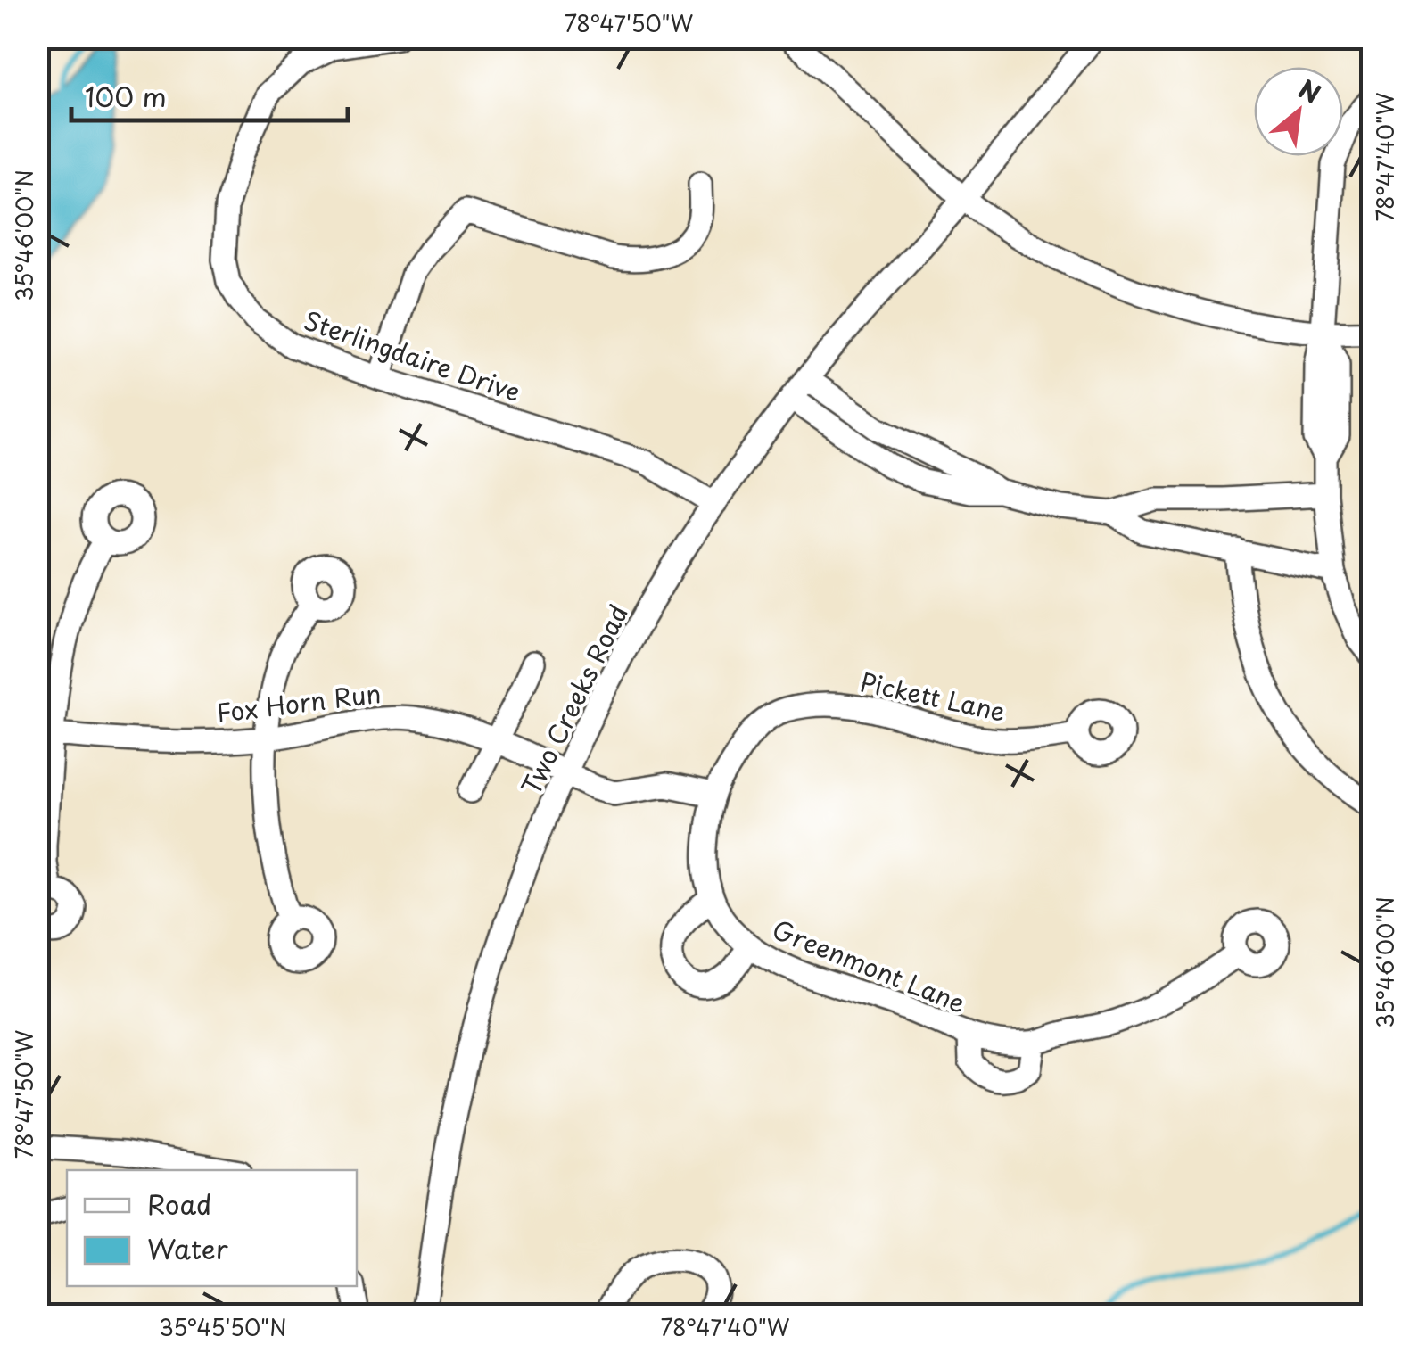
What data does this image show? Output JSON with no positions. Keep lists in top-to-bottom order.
{
  "streets": {
    "street": [
      "Sterlingdaire Drive",
      "Pickett Lane",
      "Two Creeks Road",
      "Fox Horn Run",
      "Greenmont Lane"
    ]
  },
  "crossings": [
    ["Sterlingdaire Drive", "Two Creeks Road"],
    ["Two Creeks Road", "Fox Horn Run"]
  ],
  "legend": ["Road", "Water"],
  "scale_bar": "100 m",
  "north": "top right",
  "coordinates": [
    "78°47'50\"W",
    "78°47'40\"W",
    "35°46'00\"N",
    "35°45'50\"N"
  ]
}
